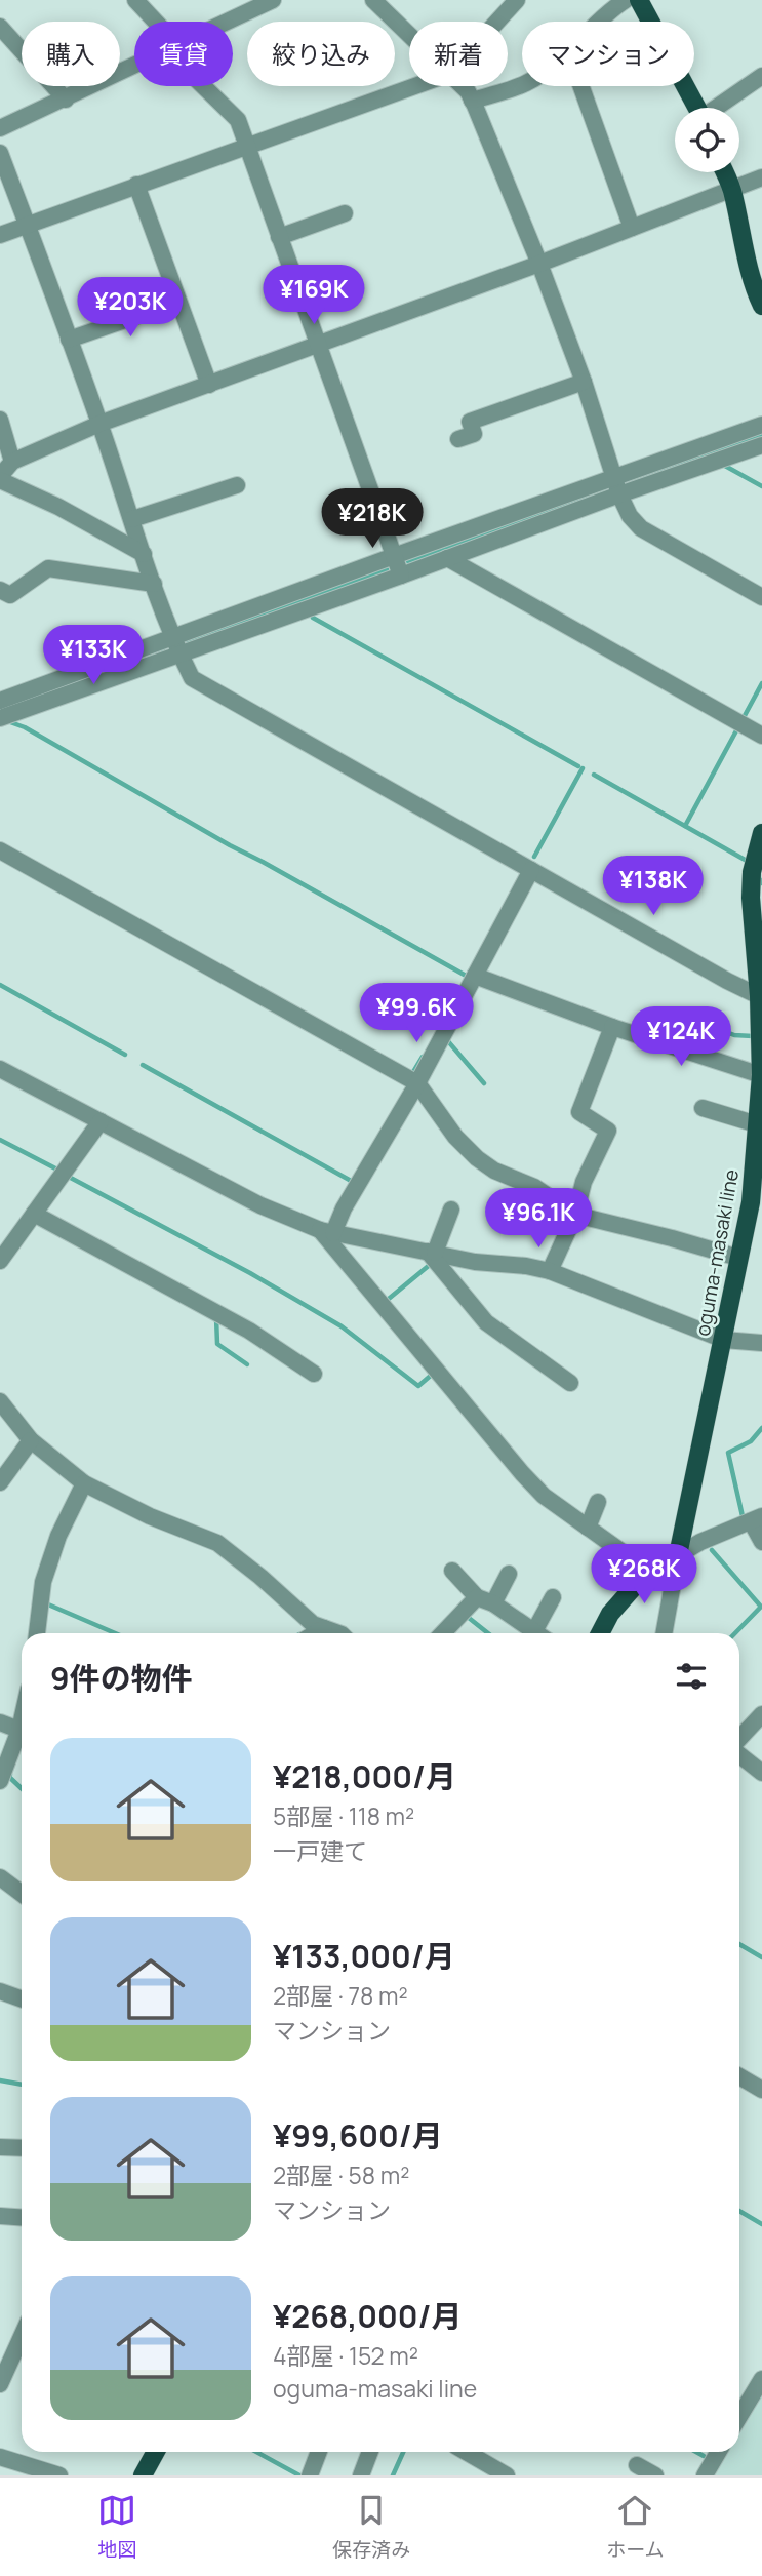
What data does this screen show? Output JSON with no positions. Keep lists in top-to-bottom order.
{
  "streets": {
    "main road": ["oguma-masaki line"]
  },
  "page": {
    "chip": [
      "購入",
      "賃貸",
      "絞り込み",
      "新着",
      "マンション"
    ],
    "price": [
      "¥169K",
      "¥203K",
      "¥218K",
      "¥133K",
      "¥138K",
      "¥99.6K",
      "¥124K",
      "¥96.1K",
      "¥268K"
    ],
    "heading": "9件の物件",
    "list": [
      {
        "name": "¥218,000/月",
        "note": "5部屋 · 118 m² · 一戸建て"
      },
      {
        "name": "¥133,000/月",
        "note": "2部屋 · 78 m² · マンション"
      },
      {
        "name": "¥99,600/月",
        "note": "2部屋 · 58 m² · マンション"
      },
      {
        "name": "¥268,000/月",
        "note": "4部屋 · 152 m² · oguma-masaki line"
      }
    ],
    "tabs": ["地図", "保存済み", "ホーム"]
  }
}
